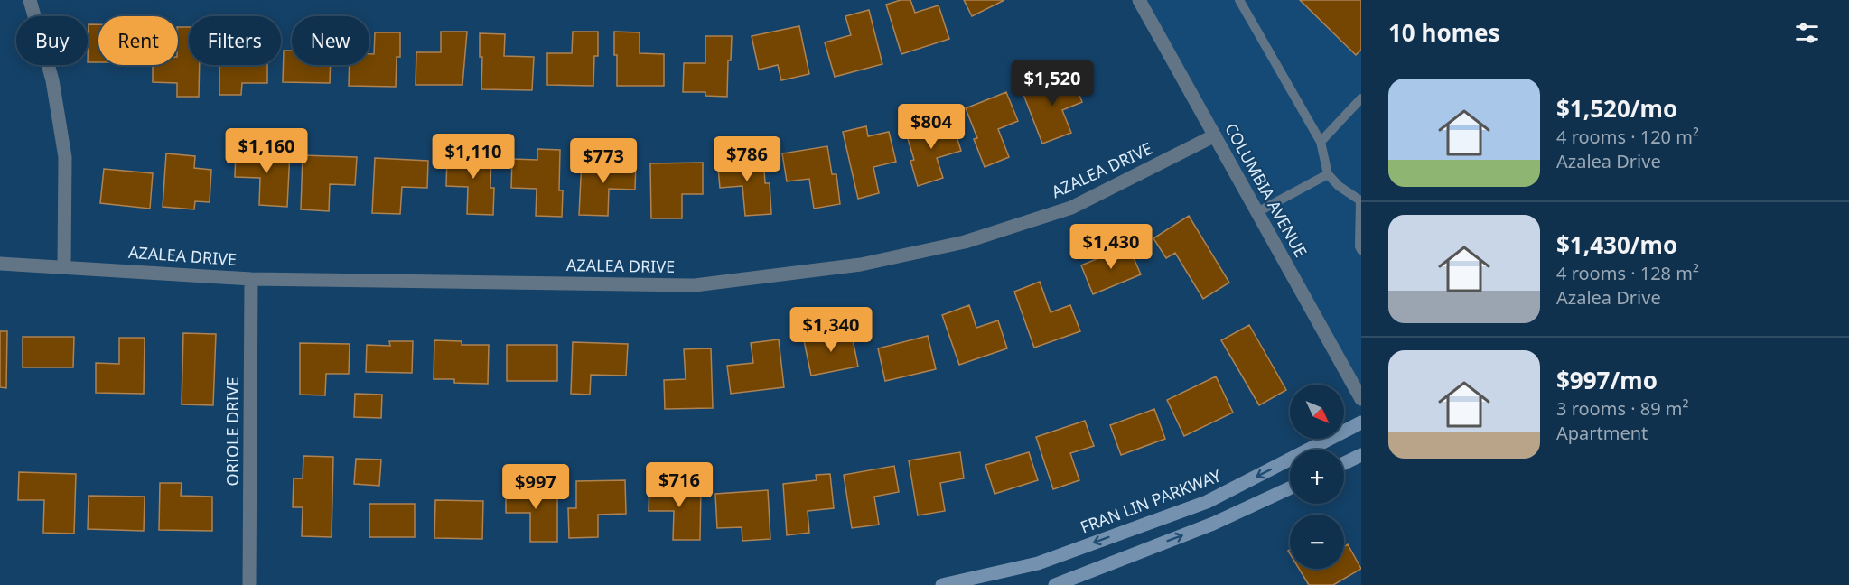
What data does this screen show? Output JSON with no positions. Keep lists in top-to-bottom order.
{
  "streets": {
    "street": [
      "AZALEA DRIVE",
      "COLUMBIA AVENUE",
      "ORIOLE DRIVE",
      "FRAN LIN PARKWAY"
    ]
  },
  "crossings": [
    ["AZALEA DRIVE", "COLUMBIA AVENUE"],
    ["AZALEA DRIVE", "ORIOLE DRIVE"]
  ],
  "north": "bottom right",
  "page": {
    "heading": "10 homes",
    "chip": [
      "Buy",
      "Rent",
      "Filters",
      "New"
    ],
    "price": [
      "$1,520",
      "$804",
      "$1,160",
      "$1,110",
      "$786",
      "$773",
      "$1,430",
      "$1,340",
      "$716",
      "$997"
    ],
    "list": [
      {
        "name": "$1,520/mo",
        "note": "4 rooms · 120 m² · Azalea Drive"
      },
      {
        "name": "$1,430/mo",
        "note": "4 rooms · 128 m² · Azalea Drive"
      },
      {
        "name": "$997/mo",
        "note": "3 rooms · 89 m² · Apartment"
      }
    ],
    "map_buttons": ["+", "−"]
  }
}
